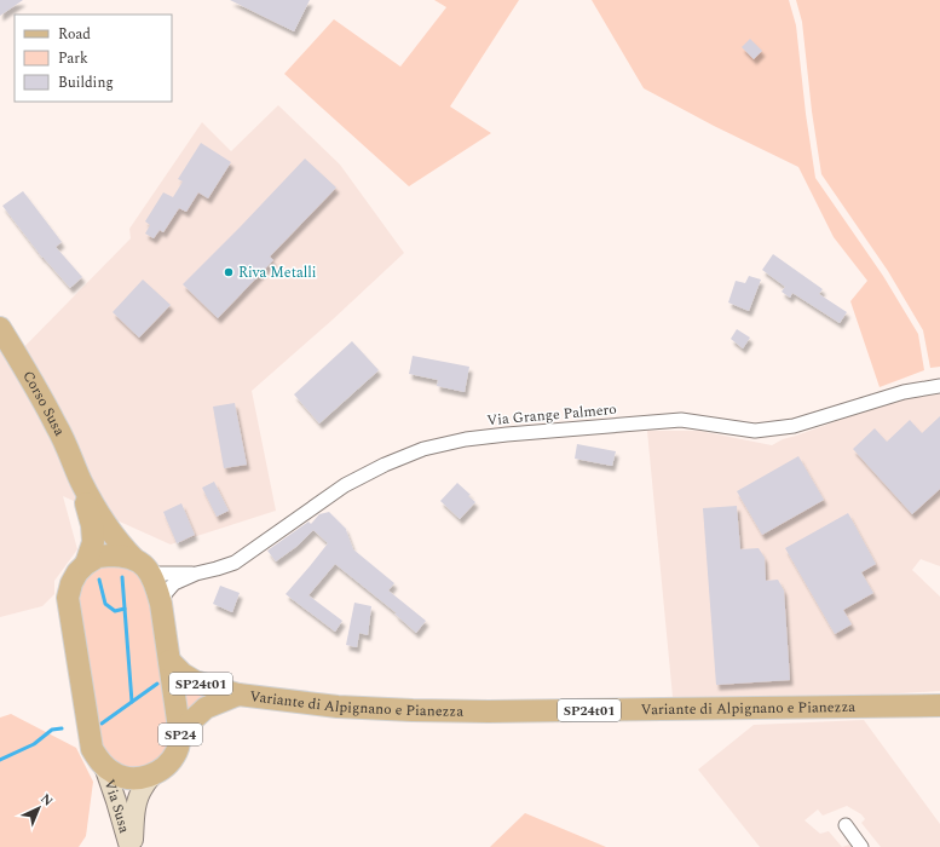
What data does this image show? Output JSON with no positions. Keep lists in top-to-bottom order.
{
  "streets": {
    "main road": [
      "Corso Susa",
      "SP24t01",
      "Variante di Alpignano e Pianezza",
      "SP24",
      "Via Susa"
    ],
    "street": ["Via Grange Palmero"]
  },
  "crossings": [
    ["Corso Susa", "SP24"],
    ["Via Grange Palmero", "SP24"],
    ["Variante di Alpignano e Pianezza", "SP24"],
    ["SP24", "Via Susa"]
  ],
  "places": ["Riva Metalli"],
  "legend": ["Road", "Park", "Building"],
  "north": "top right"
}
